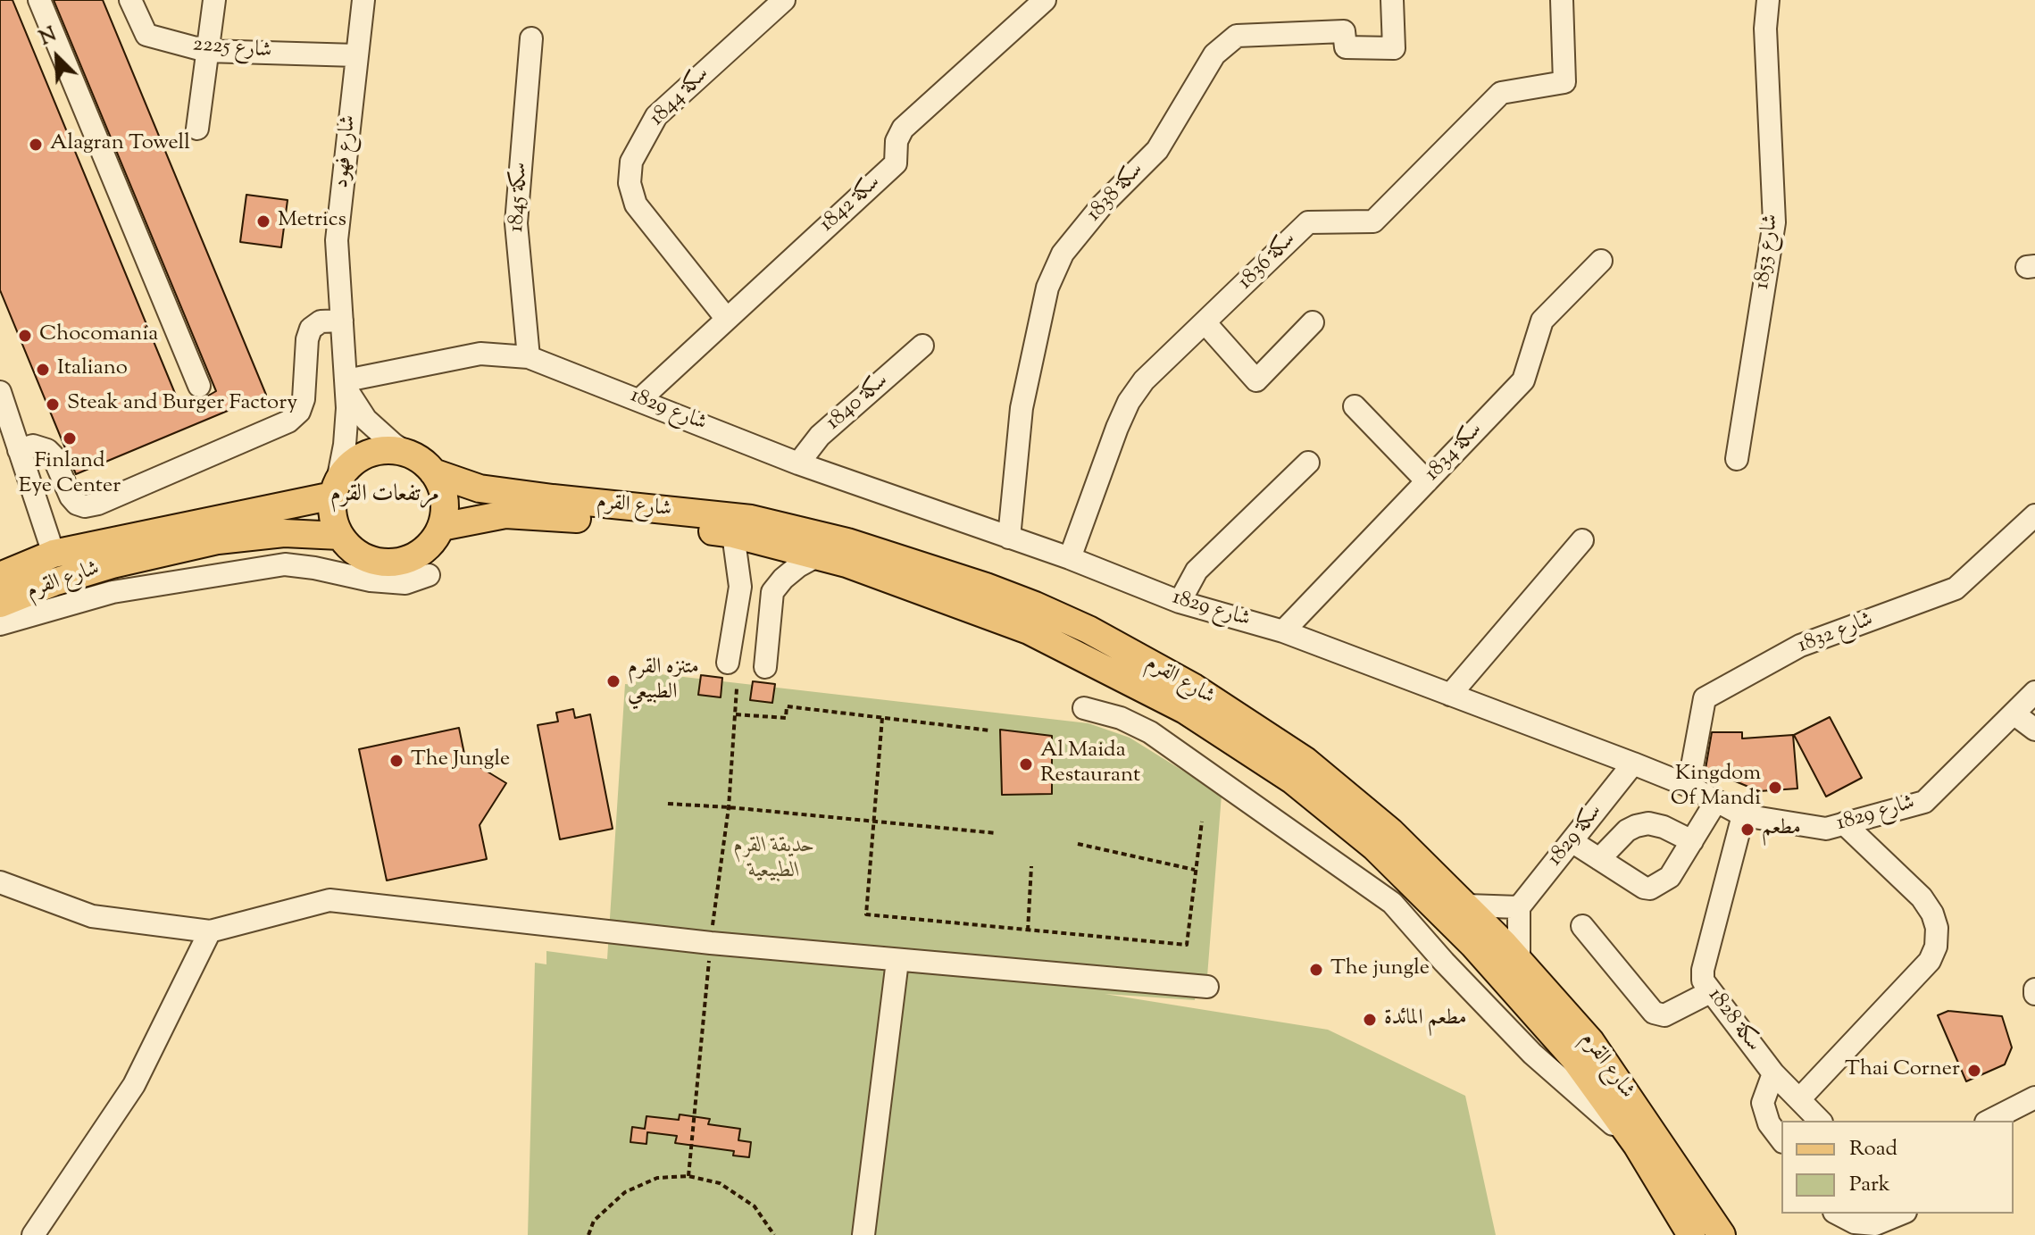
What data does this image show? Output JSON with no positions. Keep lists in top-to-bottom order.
{
  "streets": {
    "main road": ["شارع القرم"],
    "street": [
      "شارع 2225",
      "سكة 1844",
      "شارع فهود",
      "1838 سكة",
      "1845 سكة",
      "سكة 1842",
      "شارع 1853",
      "سكة 1836",
      "سكة 1840",
      "1829 شارع",
      "سكة 1834",
      "1832 شارع",
      "سكة 1829",
      "سكة 1828"
    ]
  },
  "crossings": [
    ["شارع 2225", "شارع فهود"],
    ["سكة 1844", "سكة 1842"],
    ["شارع فهود", "1829 شارع"],
    ["شارع فهود", "شارع القرم"],
    ["1838 سكة", "1829 شارع"],
    ["1845 سكة", "1829 شارع"],
    ["سكة 1842", "1829 شارع"],
    ["سكة 1836", "1829 شارع"],
    ["سكة 1840", "1829 شارع"],
    ["1829 شارع", "سكة 1834"],
    ["1829 شارع", "1832 شارع"],
    ["1829 شارع", "سكة 1829"],
    ["1829 شارع", "سكة 1828"]
  ],
  "districts": ["مرتفعات القرم"],
  "parks": ["حديقة القرم الطبيعية"],
  "places": [
    "Alagran Towell",
    "Metrics",
    "Chocomania",
    "Italiano",
    "Steak and Burger Factory",
    "Finland Eye Center",
    "متنزه القرم الطبيعي",
    "The Jungle",
    "Al Maida Restaurant",
    "Kingdom Of Mandi",
    "مطعم",
    "The jungle",
    "مطعم المائدة",
    "Thai Corner"
  ],
  "legend": ["Road", "Park"],
  "north": "top left"
}
